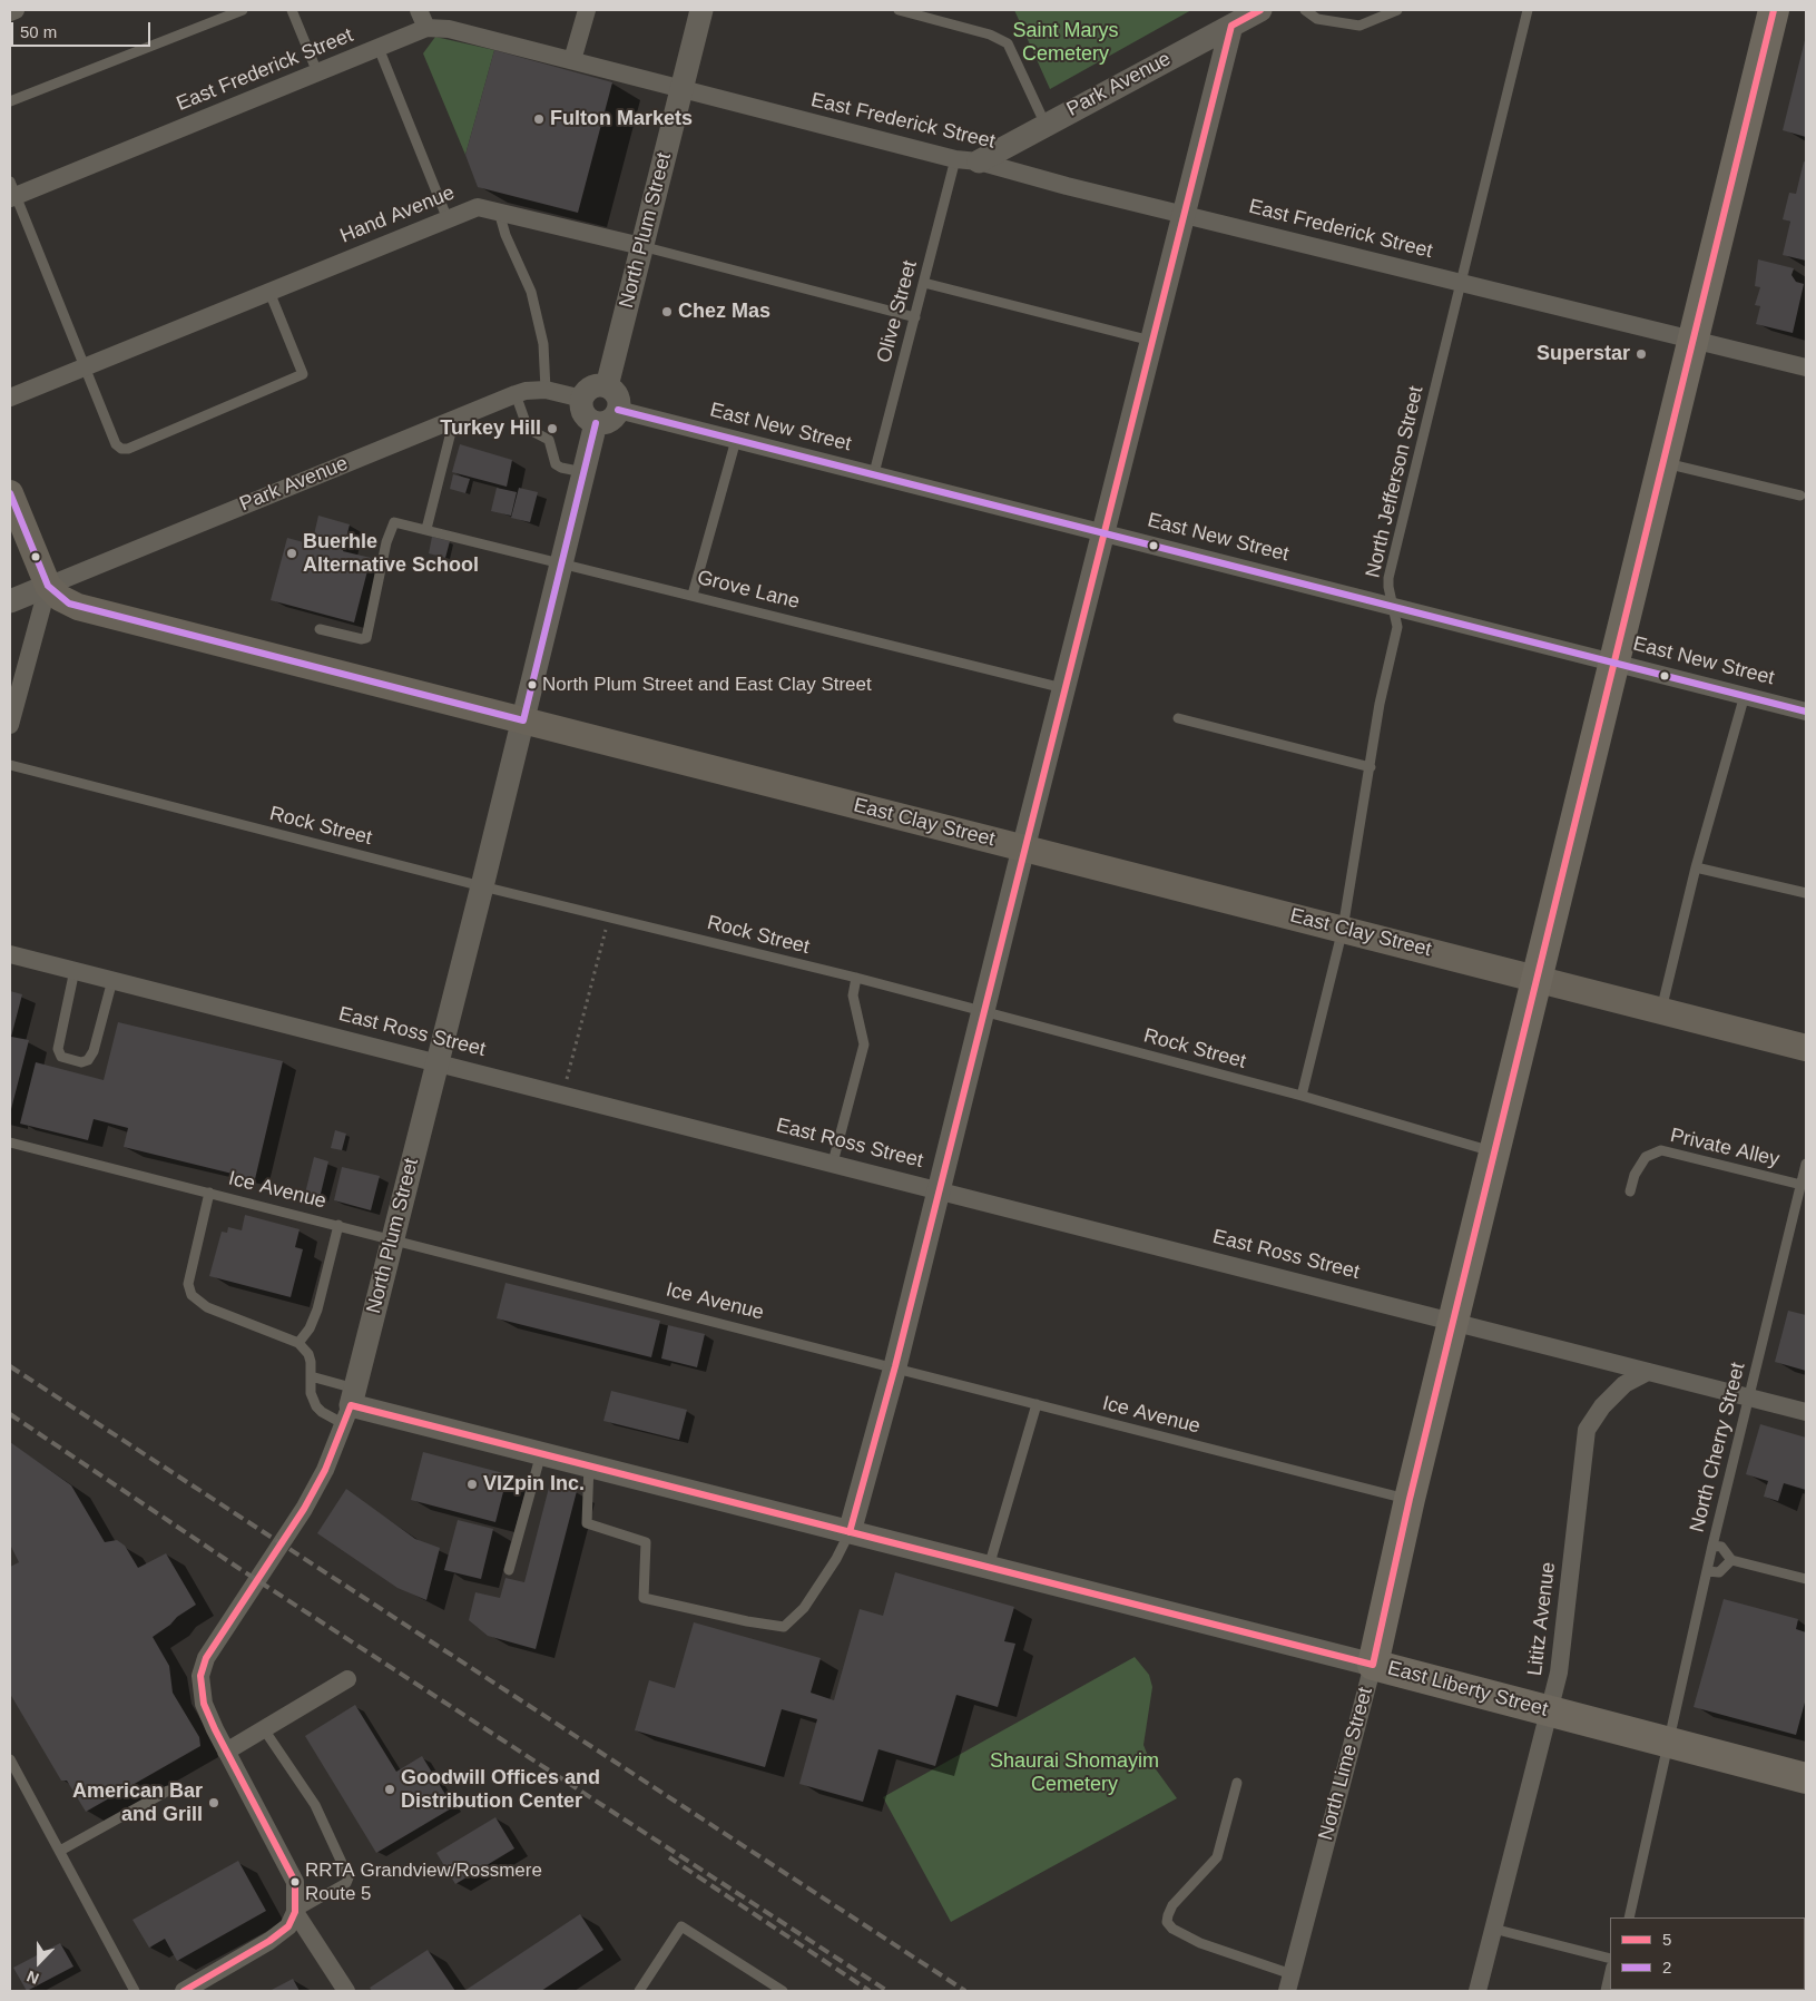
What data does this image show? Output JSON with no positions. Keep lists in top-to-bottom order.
{
  "streets": {
    "highway": ["East Liberty Street", "North Lime Street"],
    "main road": ["East Clay Street"],
    "street": [
      "East Frederick Street",
      "Park Avenue",
      "Hand Avenue",
      "North Plum Street",
      "East New Street",
      "East Ross Street",
      "Lititz Avenue"
    ],
    "lane": [
      "Olive Street",
      "North Jefferson Street",
      "Grove Lane",
      "Rock Street",
      "Private Alley",
      "Ice Avenue",
      "North Cherry Street"
    ]
  },
  "crossings": [
    ["East Frederick Street", "Park Avenue"],
    ["East Frederick Street", "North Plum Street"],
    ["East Frederick Street", "Olive Street"],
    ["East Frederick Street", "North Jefferson Street"],
    ["East Frederick Street", "North Lime Street"],
    ["Park Avenue", "North Plum Street"],
    ["Park Avenue", "Olive Street"],
    ["Park Avenue", "East New Street"],
    ["Park Avenue", "East Clay Street"],
    ["Hand Avenue", "North Plum Street"],
    ["Hand Avenue", "Olive Street"],
    ["North Plum Street", "East New Street"],
    ["North Plum Street", "Grove Lane"],
    ["North Plum Street", "East Clay Street"],
    ["North Plum Street", "Rock Street"],
    ["North Plum Street", "East Ross Street"],
    ["North Plum Street", "Ice Avenue"],
    ["North Plum Street", "East Liberty Street"],
    ["Olive Street", "East New Street"],
    ["East New Street", "North Jefferson Street"],
    ["East New Street", "North Lime Street"],
    ["North Jefferson Street", "East Clay Street"],
    ["North Jefferson Street", "Rock Street"],
    ["East Clay Street", "North Lime Street"],
    ["Rock Street", "North Lime Street"],
    ["East Ross Street", "North Cherry Street"],
    ["East Ross Street", "Lititz Avenue"],
    ["East Ross Street", "North Lime Street"],
    ["Private Alley", "North Cherry Street"],
    ["Ice Avenue", "North Lime Street"],
    ["North Cherry Street", "East Liberty Street"],
    ["Lititz Avenue", "East Liberty Street"],
    ["East Liberty Street", "North Lime Street"]
  ],
  "parks": ["Saint Marys Cemetery", "Shaurai Shomayim Cemetery"],
  "places": [
    "Fulton Markets",
    "Chez Mas",
    "Superstar",
    "Turkey Hill",
    "Buerhle Alternative School",
    "North Plum Street and East Clay Street",
    "VIZpin Inc.",
    "Goodwill Offices and Distribution Center",
    "American Bar and Grill",
    "RRTA Grandview/Rossmere Route 5"
  ],
  "lines": ["transit line 5", "transit line 2"],
  "legend": ["5", "2"],
  "scale_bar": "50 m",
  "north": "bottom"
}
